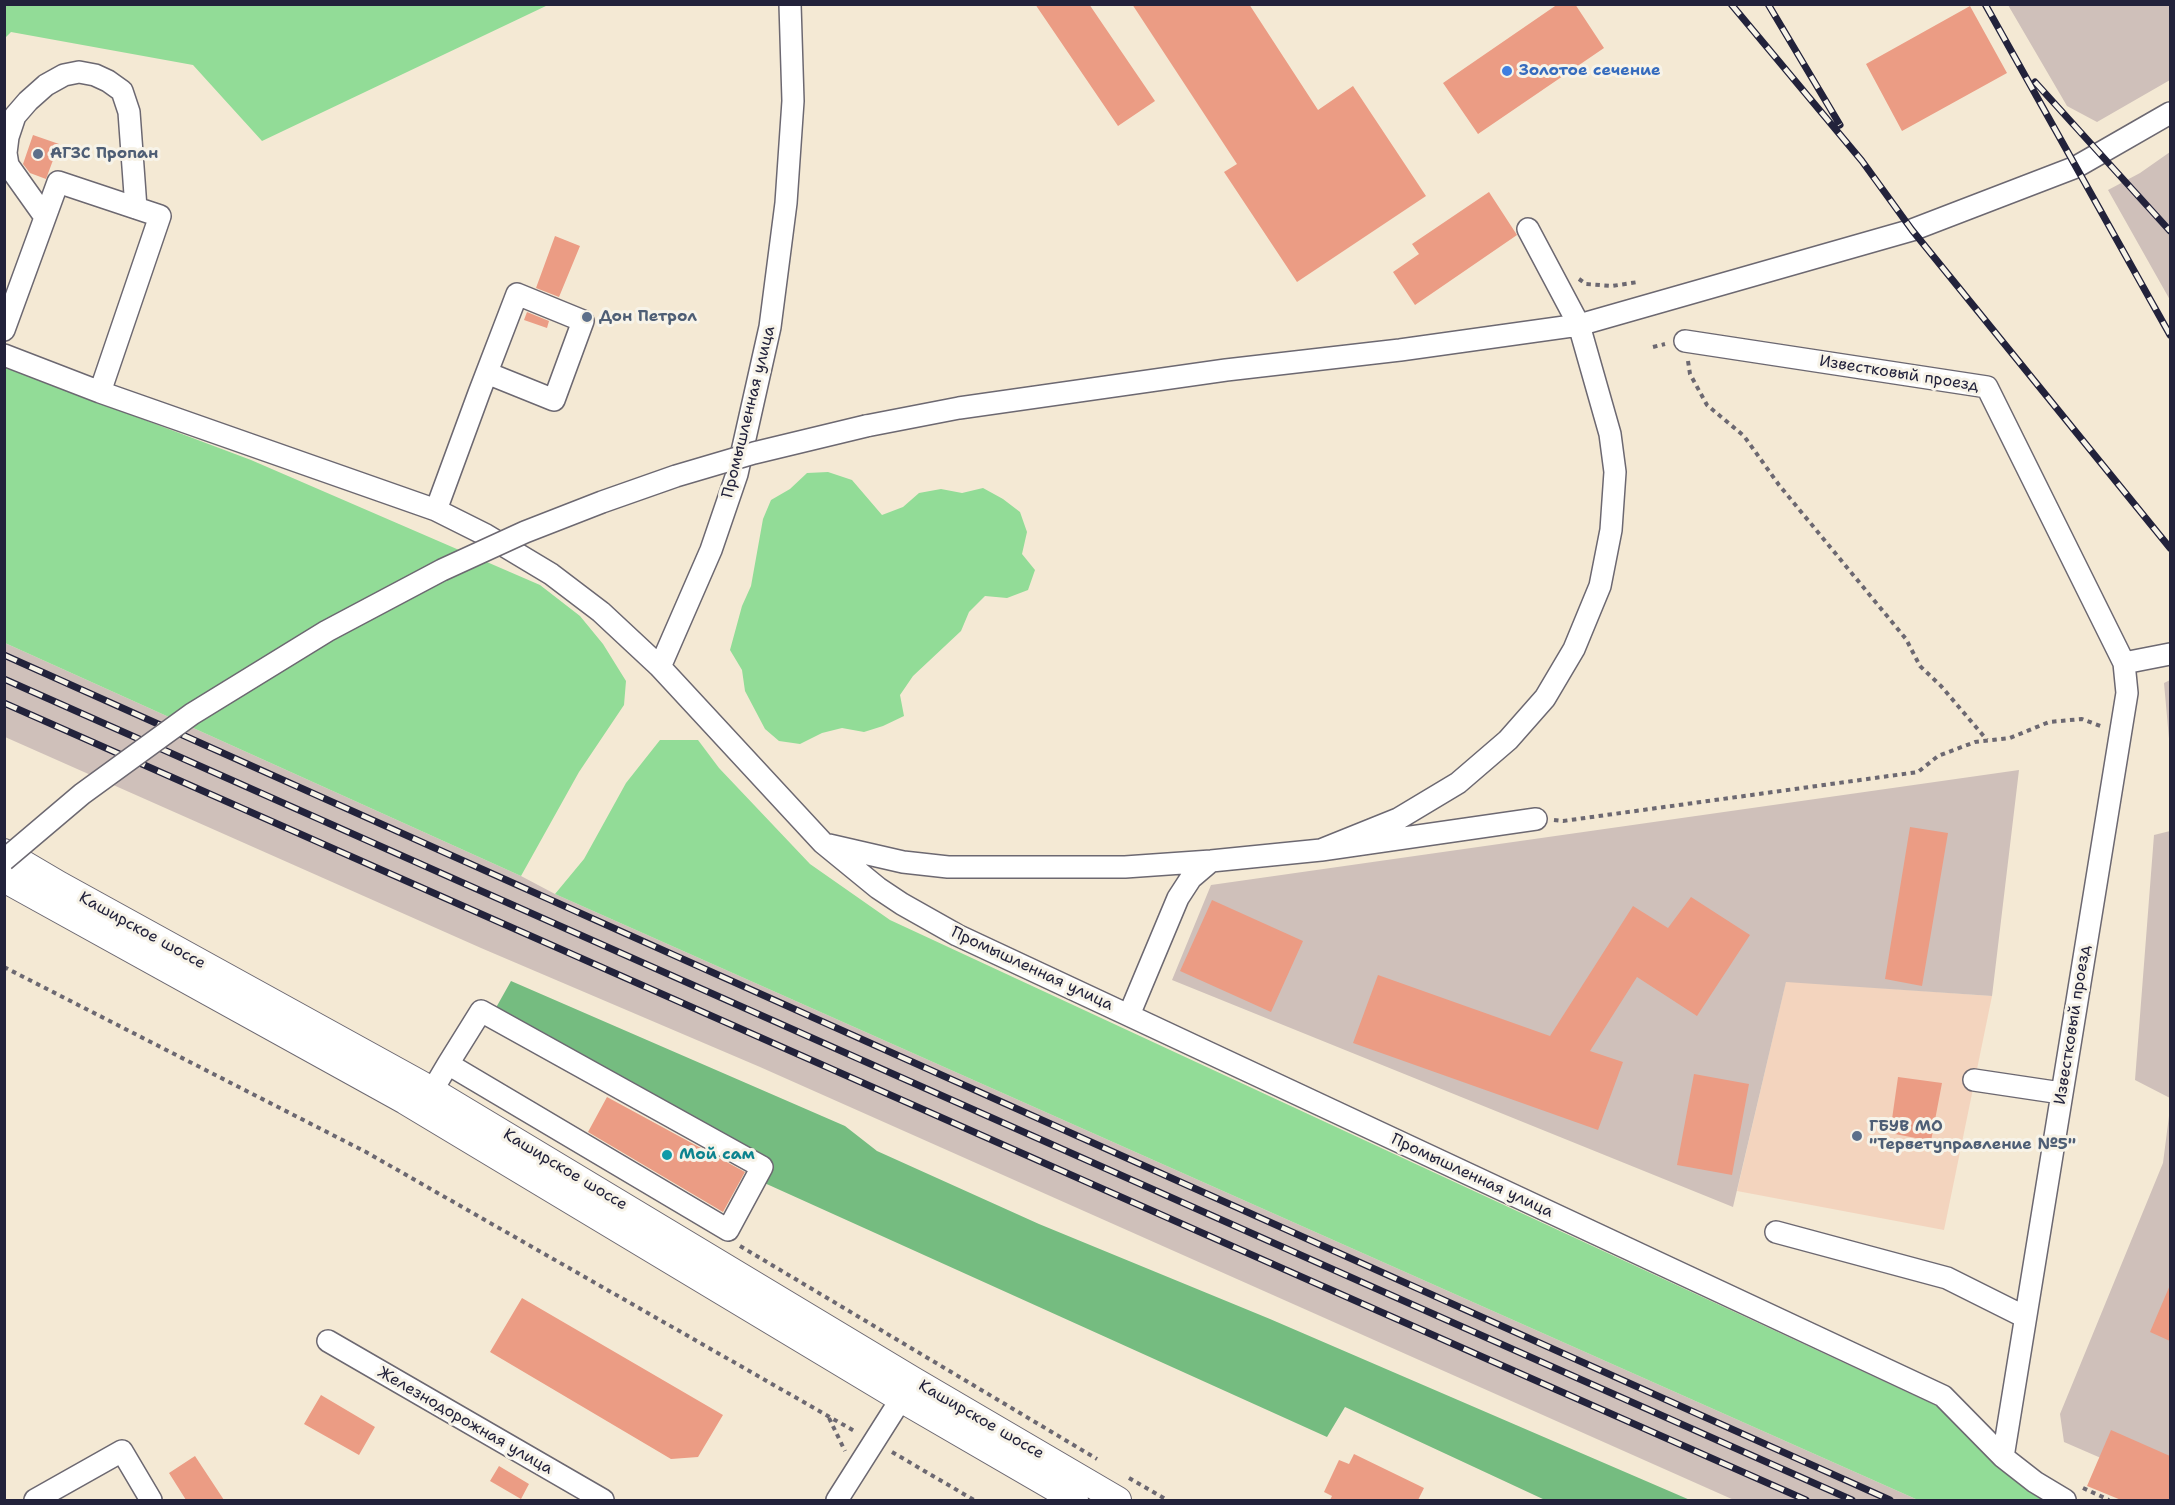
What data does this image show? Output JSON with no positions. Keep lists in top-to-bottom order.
{
  "streets": {
    "main road": ["Каширское шоссе"],
    "street": ["Известковый проезд", "Промышленная улица", "Железнодорожная улица"]
  },
  "crossings": [
    ["Известковый проезд", "Промышленная улица"]
  ],
  "places": [
    "Золотое сечение",
    "АГЗС Пропан",
    "Дон Петрол",
    "ГБУВ МО \"Терветуправление №5\"",
    "Мой сам"
  ]
}
